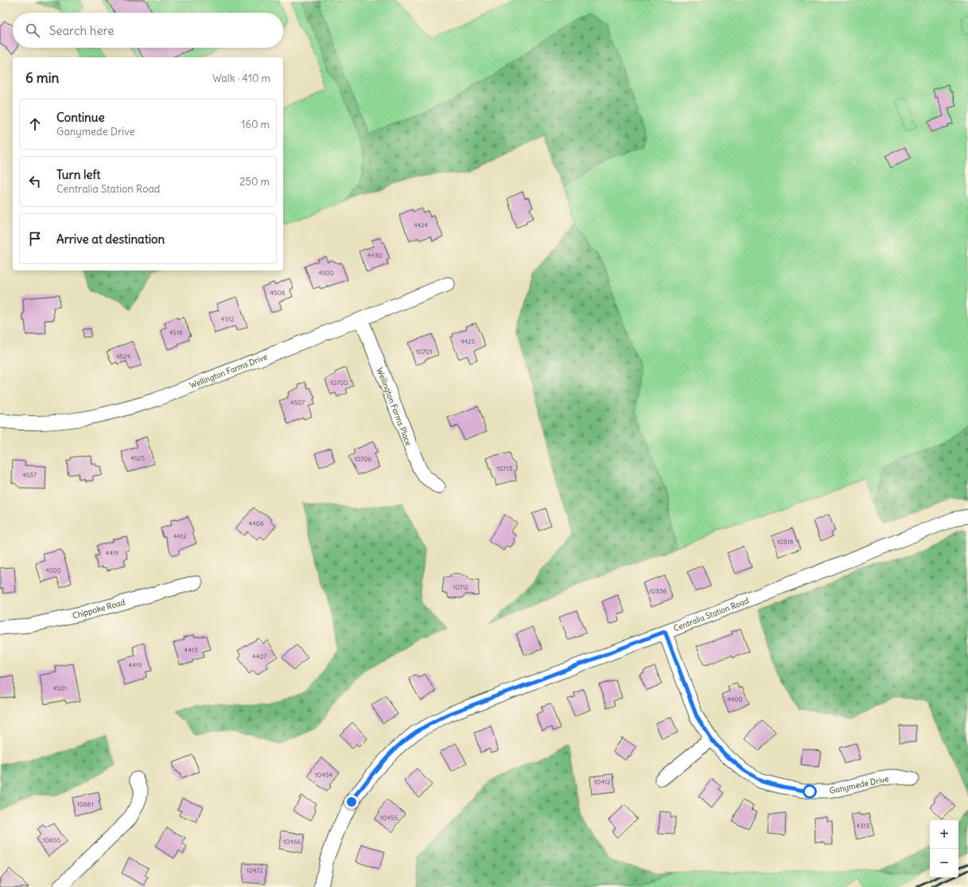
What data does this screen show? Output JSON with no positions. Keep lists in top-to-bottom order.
{
  "streets": {
    "street": [
      "Wellington Farms Drive",
      "Wellington Farms Place",
      "Chippoke Road",
      "Centralia Station Road",
      "Ganymede Drive"
    ]
  },
  "crossings": [
    ["Wellington Farms Drive", "Wellington Farms Place"],
    ["Centralia Station Road", "Ganymede Drive"]
  ],
  "house_numbers": [
    "4424",
    "4430",
    "4500",
    "4506",
    "4512",
    "4518",
    "4425",
    "10701",
    "4524",
    "10700",
    "4507",
    "4525",
    "10706",
    "10713",
    "4537",
    "4406",
    "4412",
    "10318",
    "4418",
    "4500",
    "10712",
    "10336",
    "4413",
    "4407",
    "4419",
    "4501",
    "4400",
    "10454",
    "10412",
    "10661",
    "10455",
    "4313",
    "10655",
    "10466",
    "10472"
  ],
  "page": {
    "search": "Search here",
    "heading": ["6 min", "Walk · 410 m"],
    "list": [
      ["Continue", "Ganymede Drive", "160 m"],
      ["Turn left", "Centralia Station Road", "250 m"],
      "Arrive at destination"
    ],
    "map_buttons": ["+", "−"]
  }
}
